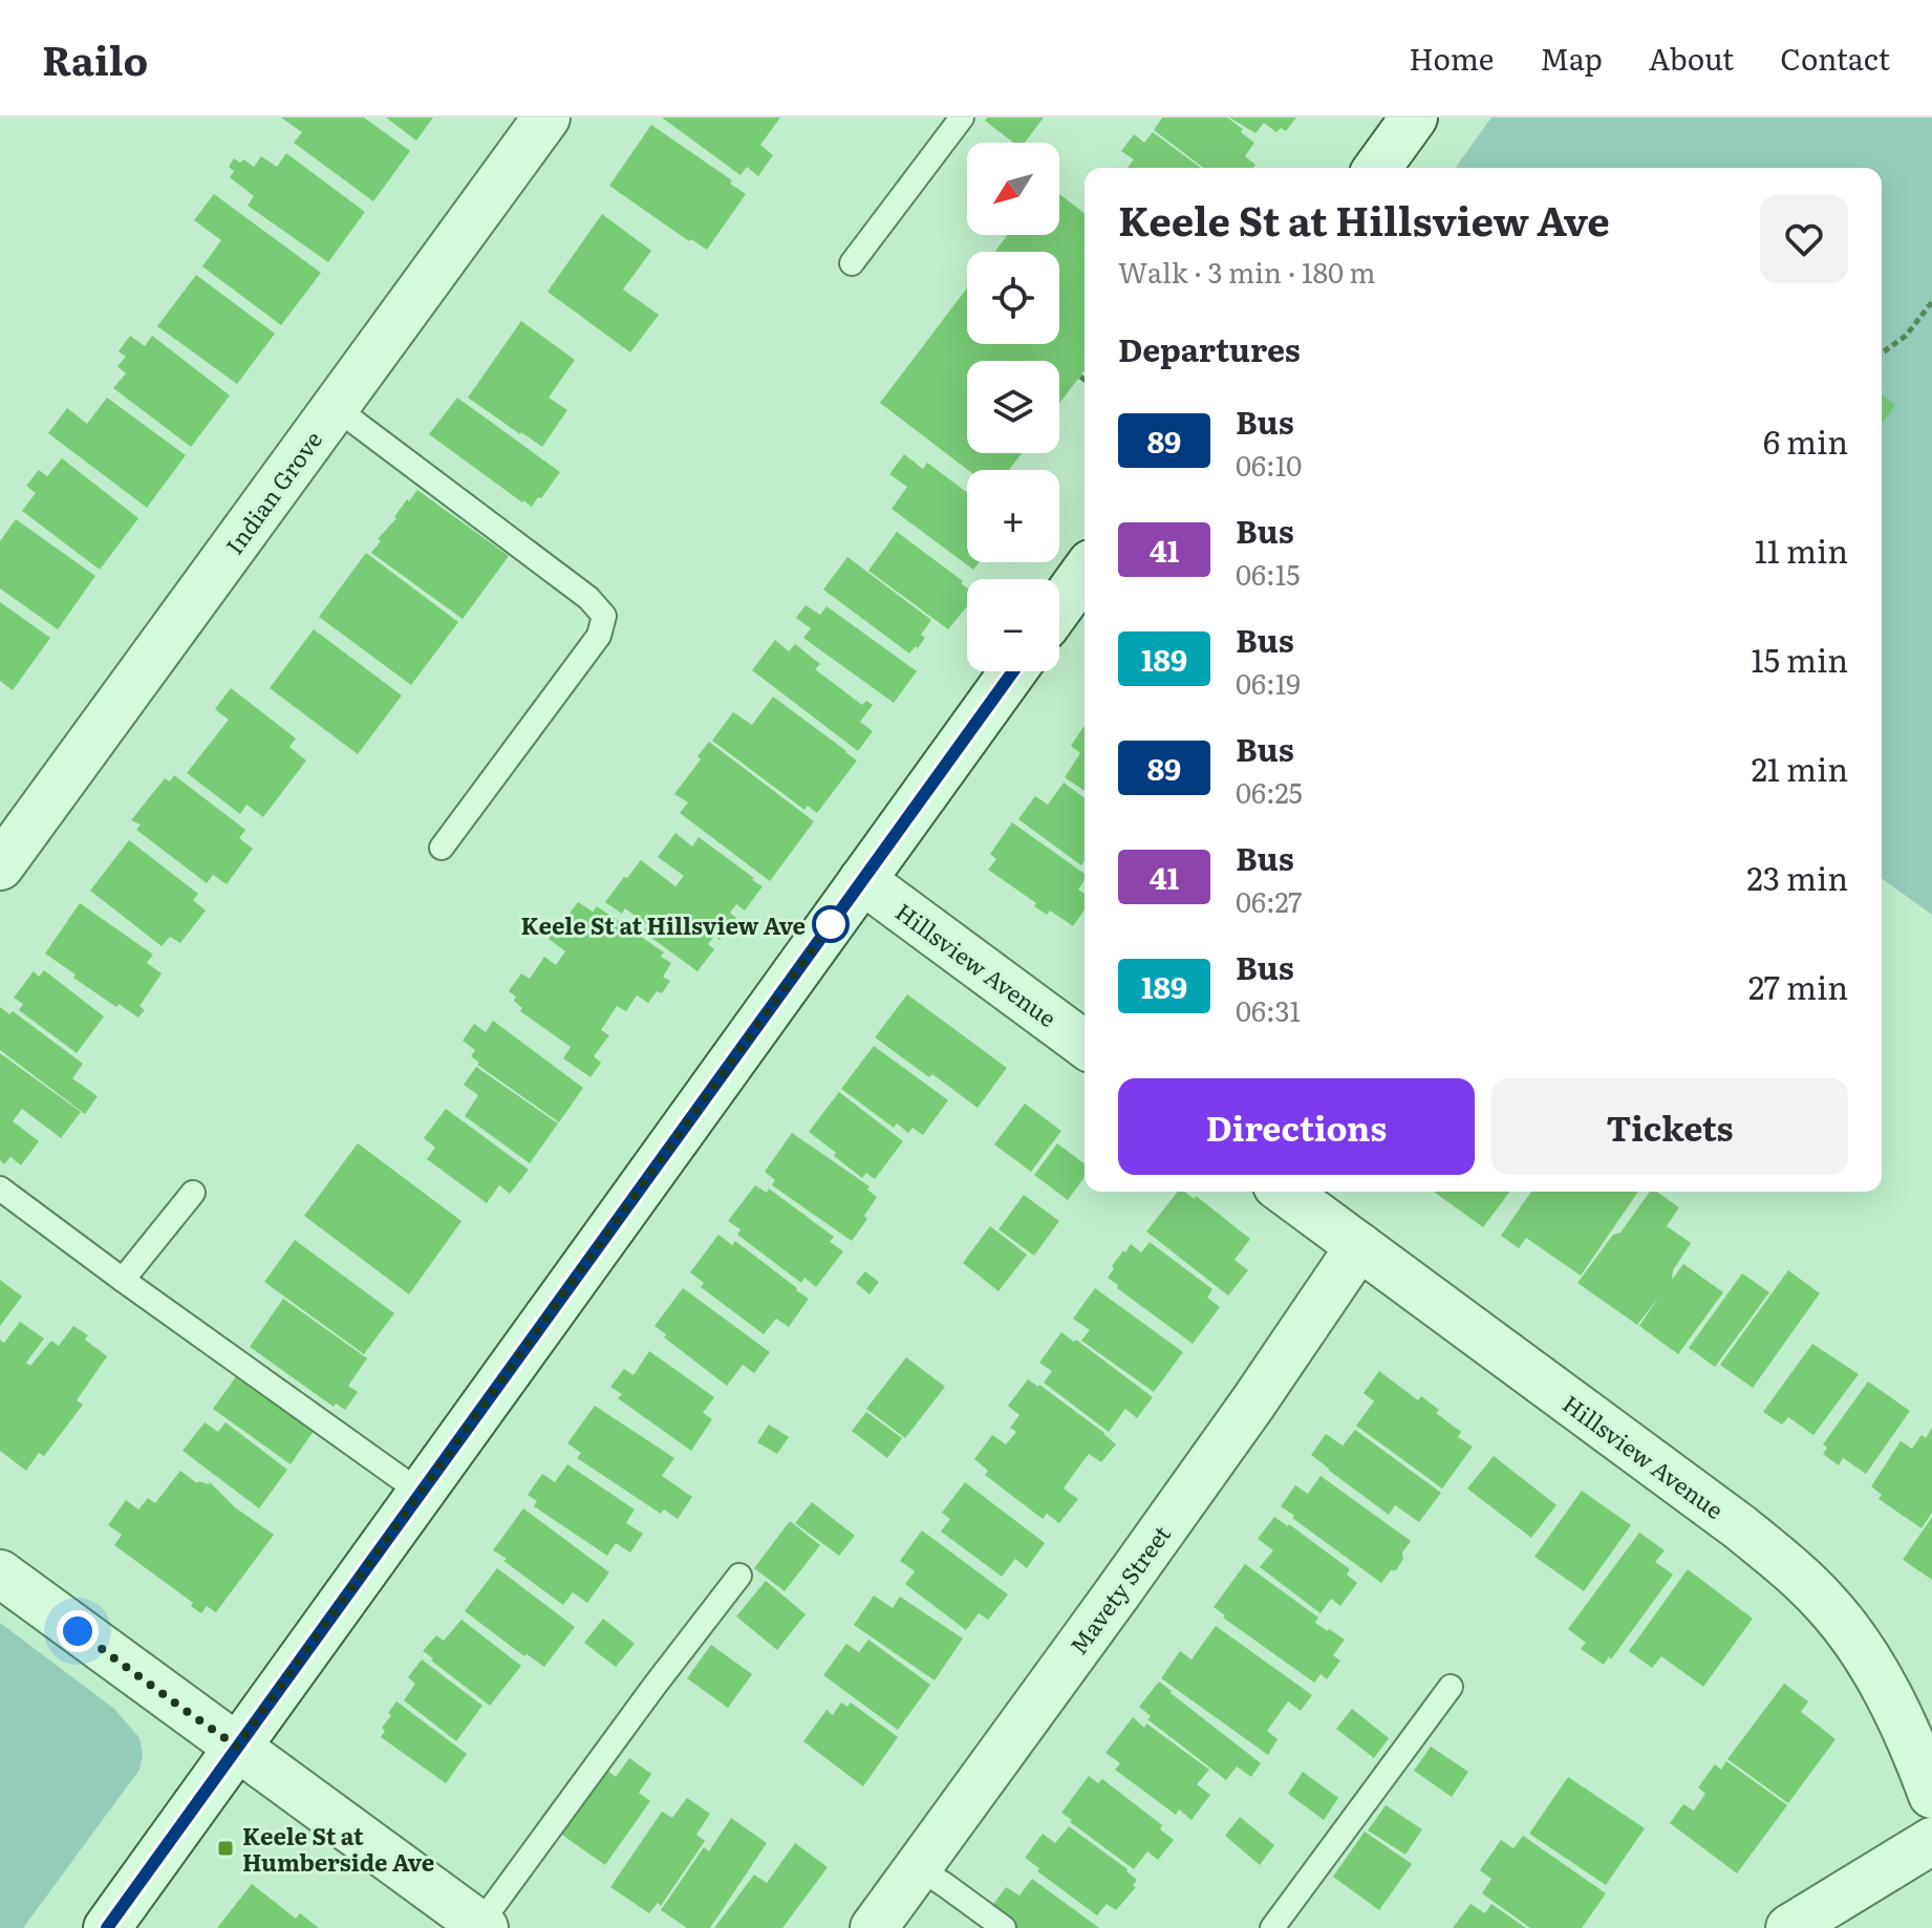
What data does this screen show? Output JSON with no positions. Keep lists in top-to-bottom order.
{
  "streets": {
    "street": ["Indian Grove", "Hillsview Avenue", "Mavety Street"]
  },
  "crossings": [
    ["Hillsview Avenue", "Mavety Street"]
  ],
  "places": {
    "other": ["Keele St at Hillsview Ave"],
    "transit": ["Keele St at Humberside Ave"]
  },
  "lines": ["bus line 89"],
  "north": "bottom left",
  "page": {
    "header": "Railo",
    "nav": [
      "Home",
      "Map",
      "About",
      "Contact"
    ],
    "map_buttons": ["+", "−"],
    "heading": [
      ["Keele St at Hillsview Ave", "Walk · 3 min · 180 m"],
      "Departures"
    ],
    "list": [
      {
        "mark": "89",
        "name": "Bus",
        "note": "06:10",
        "value": "6 min"
      },
      {
        "mark": "41",
        "name": "Bus",
        "note": "06:15",
        "value": "11 min"
      },
      {
        "mark": "189",
        "name": "Bus",
        "note": "06:19",
        "value": "15 min"
      },
      {
        "mark": "89",
        "name": "Bus",
        "note": "06:25",
        "value": "21 min"
      },
      {
        "mark": "41",
        "name": "Bus",
        "note": "06:27",
        "value": "23 min"
      },
      {
        "mark": "189",
        "name": "Bus",
        "note": "06:31",
        "value": "27 min"
      }
    ],
    "buttons": ["Directions", "Tickets"]
  }
}
